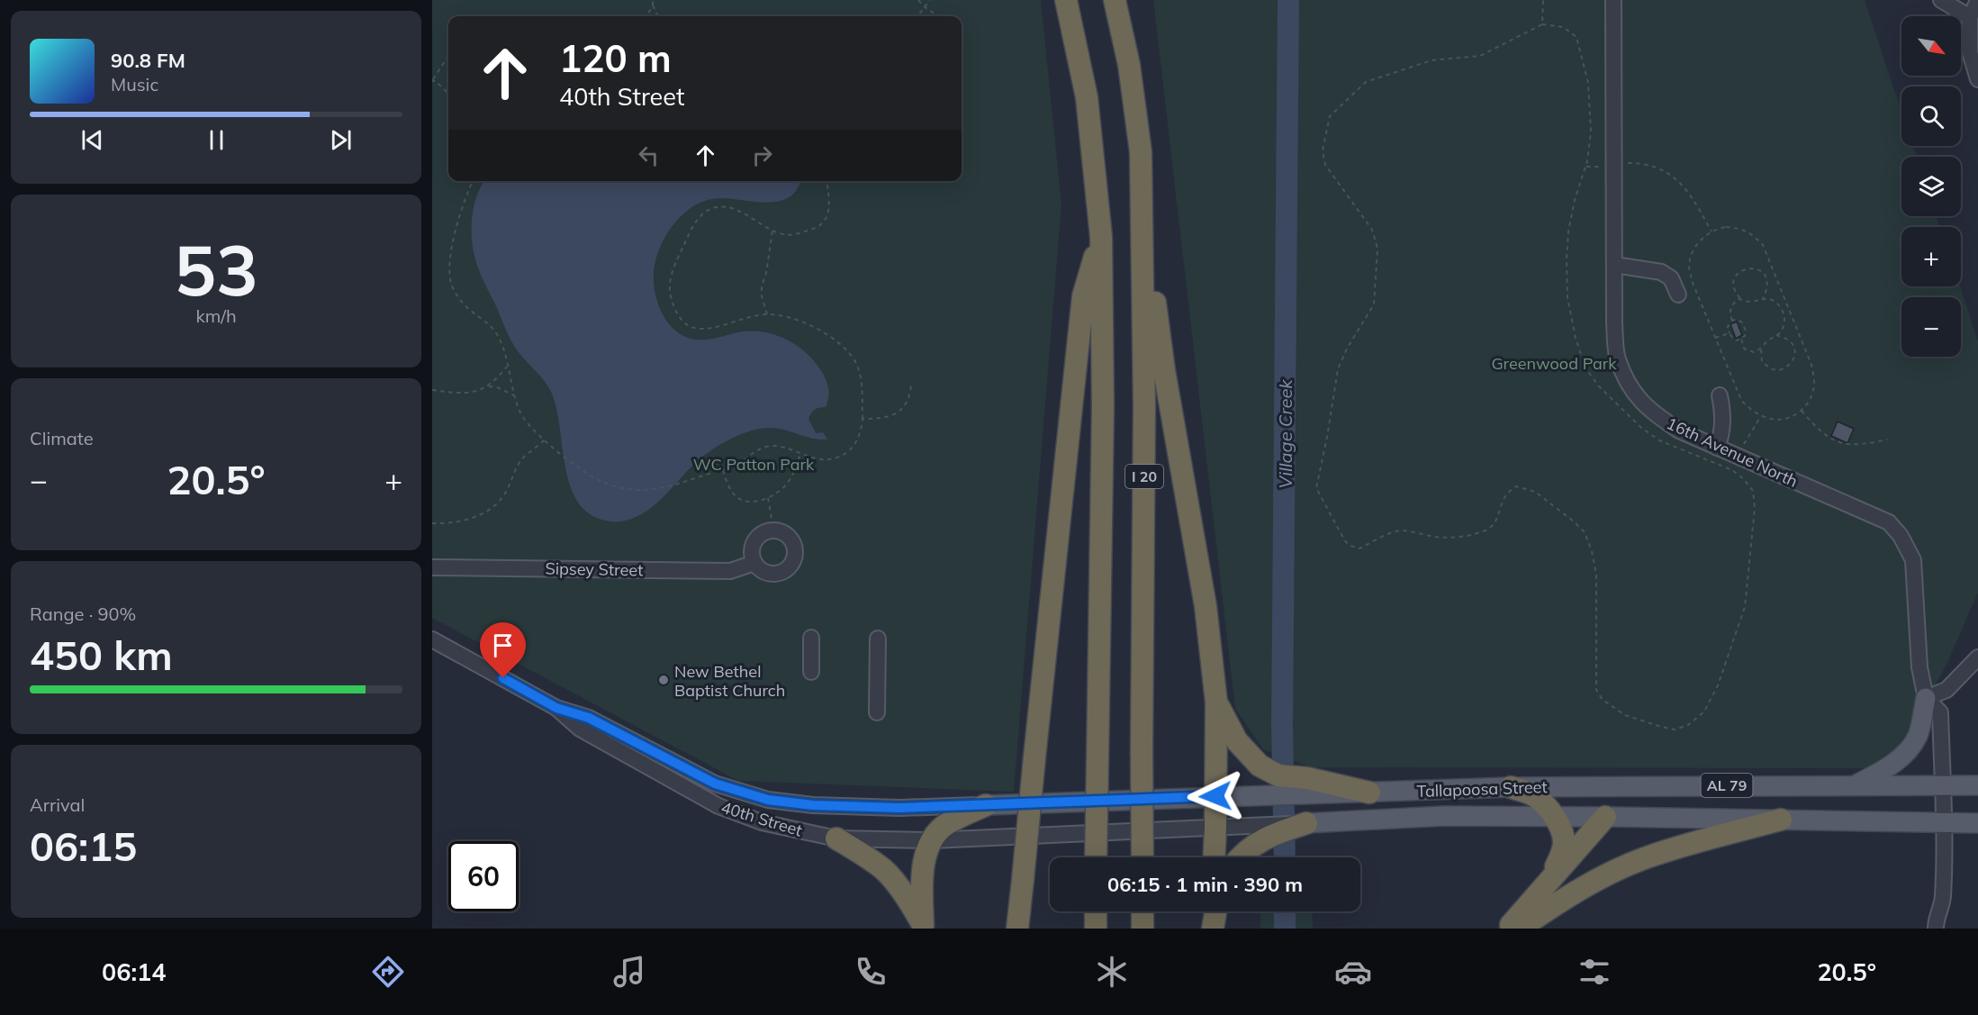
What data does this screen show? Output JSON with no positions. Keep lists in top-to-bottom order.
{
  "streets": {
    "highway": ["I 20"],
    "main road": ["AL 79", "Tallapoosa Street"],
    "street": ["16th Avenue North", "Sipsey Street", "40th Street"]
  },
  "crossings": [
    ["16th Avenue North", "Tallapoosa Street"]
  ],
  "water": ["Village Creek"],
  "parks": ["Greenwood Park", "WC Patton Park"],
  "places": ["New Bethel Baptist Church"],
  "north": "bottom right",
  "page": {
    "map_buttons": ["+", "−"],
    "turn": ["120 m", "40th Street"],
    "song": ["90.8 FM", "Music"],
    "tile": [
      ["53", "km/h"],
      "Climate",
      ["Range · 90%", "450 km"],
      ["Arrival", "06:15"]
    ],
    "heat": ["−", "20.5°", "+"],
    "limit": "60",
    "trip": "06:15 · 1 min · 390 m",
    "tabs": ["06:14", "20.5°"]
  }
}
